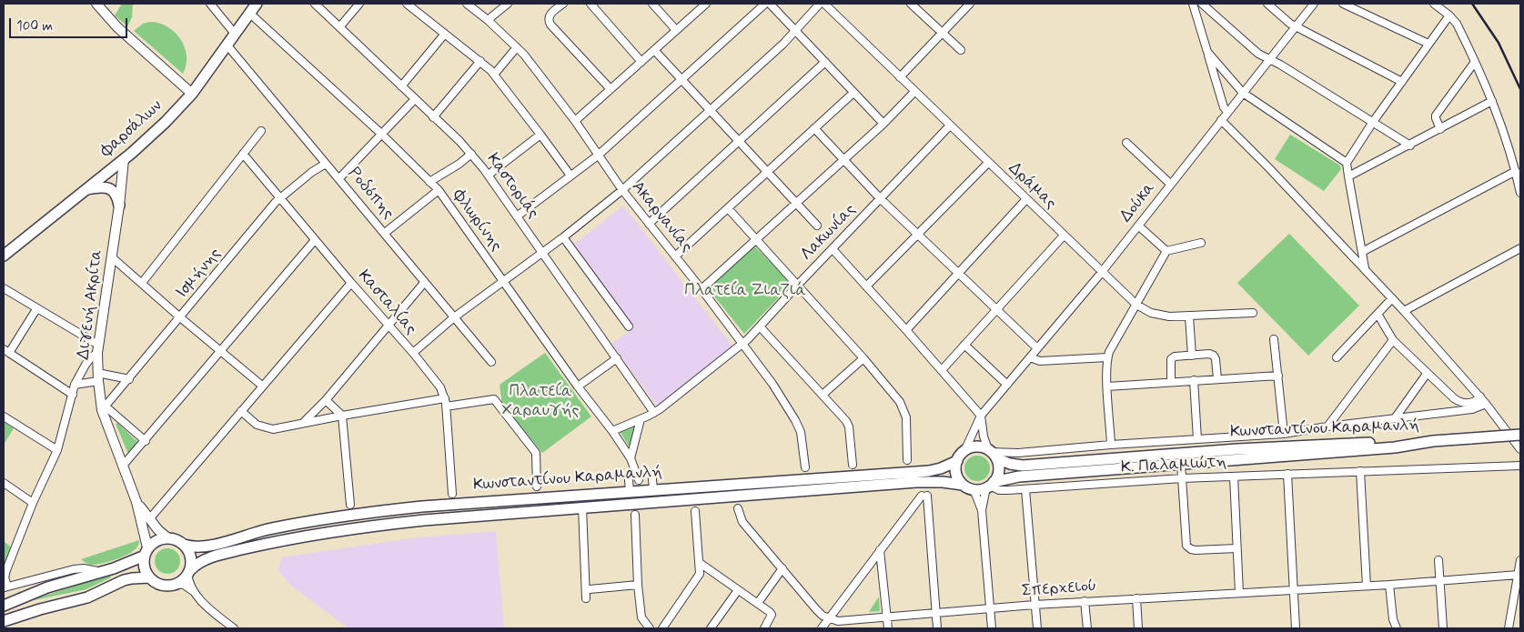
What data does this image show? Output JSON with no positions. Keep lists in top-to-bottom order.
{
  "streets": {
    "main road": ["Φαρσάλων", "Διγενή Ακρίτα", "Κωνσταντίνου Καραμανλή"],
    "street": [
      "Καστοριάς",
      "Δράμας",
      "Ροδόπης",
      "Δούκα",
      "Ακαρνανίας",
      "Φλωρίνης",
      "Λακωνίας",
      "Ισμήνης",
      "Κασταλίας",
      "Κ. Παλαμιώτη",
      "Σπερχειού"
    ]
  },
  "crossings": [
    ["Φαρσάλων", "Ροδόπης"],
    ["Φαρσάλων", "Φλωρίνης"],
    ["Φαρσάλων", "Διγενή Ακρίτα"],
    ["Καστοριάς", "Λακωνίας"],
    ["Δράμας", "Δούκα"],
    ["Δράμας", "Λακωνίας"],
    ["Ροδόπης", "Ισμήνης"],
    ["Δούκα", "Κωνσταντίνου Καραμανλή"],
    ["Δούκα", "Κ. Παλαμιώτη"],
    ["Ακαρνανίας", "Λακωνίας"],
    ["Φλωρίνης", "Λακωνίας"],
    ["Ισμήνης", "Κασταλίας"],
    ["Ισμήνης", "Διγενή Ακρίτα"],
    ["Διγενή Ακρίτα", "Κωνσταντίνου Καραμανλή"],
    ["Κωνσταντίνου Καραμανλή", "Κ. Παλαμιώτη"]
  ],
  "parks": ["Πλατεία Ζιαζιά", "Πλατεία Χαραυγής"],
  "scale_bar": "100 m"
}
